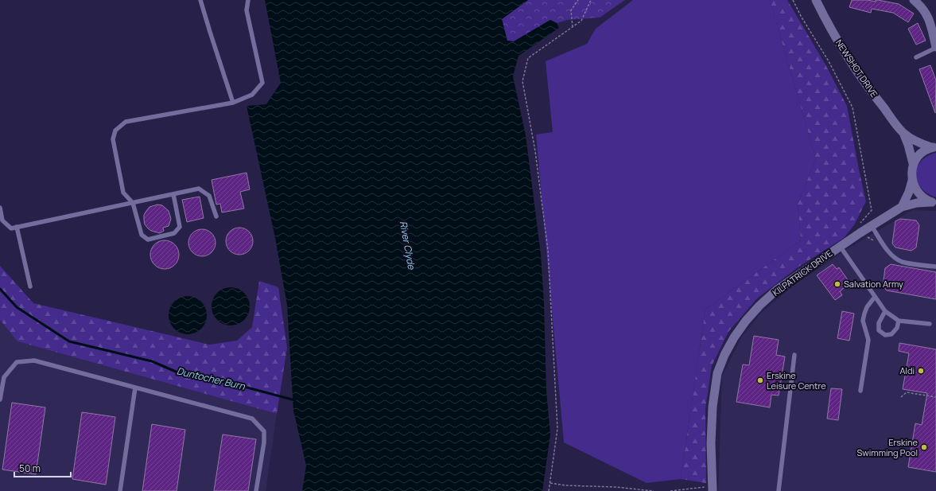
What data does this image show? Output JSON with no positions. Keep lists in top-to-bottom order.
{
  "streets": {
    "street": ["NEWSHOT DRIVE", "KILPATRICK DRIVE"]
  },
  "water": ["River Clyde", "Duntocher Burn"],
  "places": [
    "Salvation Army",
    "Aldi",
    "Erskine Leisure Centre",
    "Erskine Swimming Pool"
  ],
  "scale_bar": "50 m"
}
